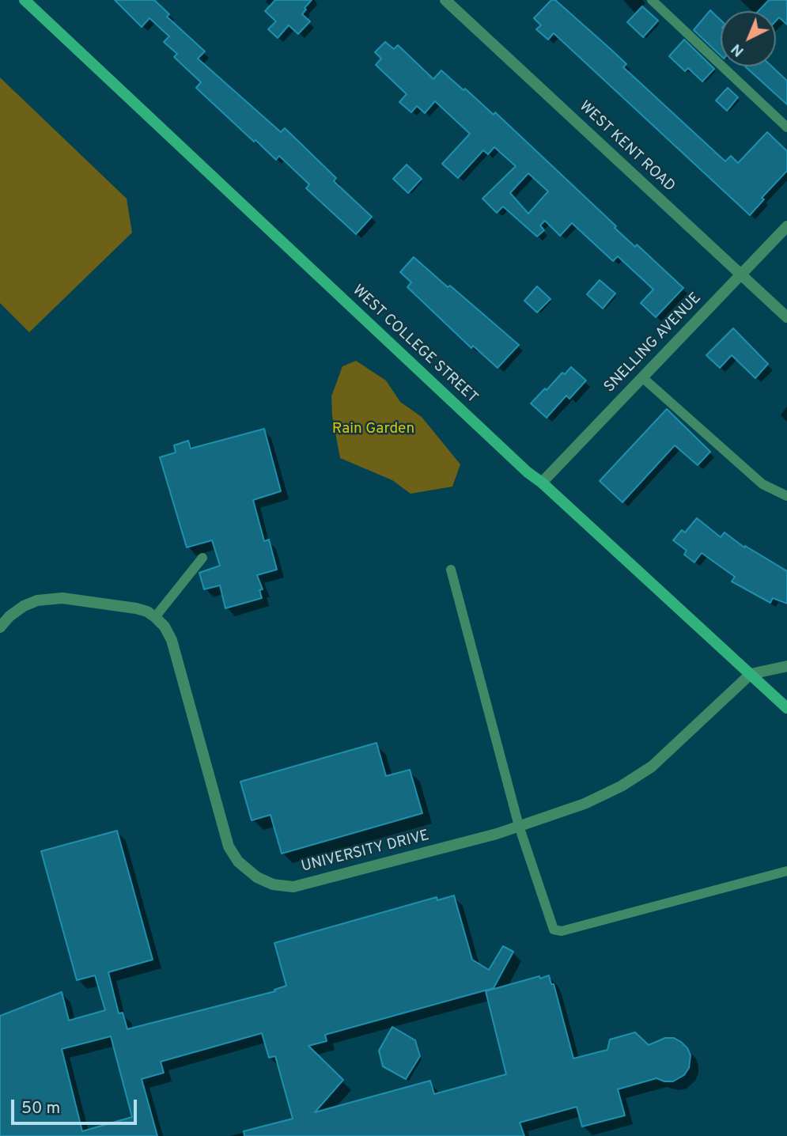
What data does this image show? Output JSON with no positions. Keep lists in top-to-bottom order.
{
  "streets": {
    "street": [
      "WEST KENT ROAD",
      "SNELLING AVENUE",
      "WEST COLLEGE STREET",
      "UNIVERSITY DRIVE"
    ]
  },
  "crossings": [
    ["WEST KENT ROAD", "SNELLING AVENUE"],
    ["SNELLING AVENUE", "WEST COLLEGE STREET"],
    ["WEST COLLEGE STREET", "UNIVERSITY DRIVE"]
  ],
  "parks": ["Rain Garden"],
  "scale_bar": "50 m",
  "north": "bottom left"
}
